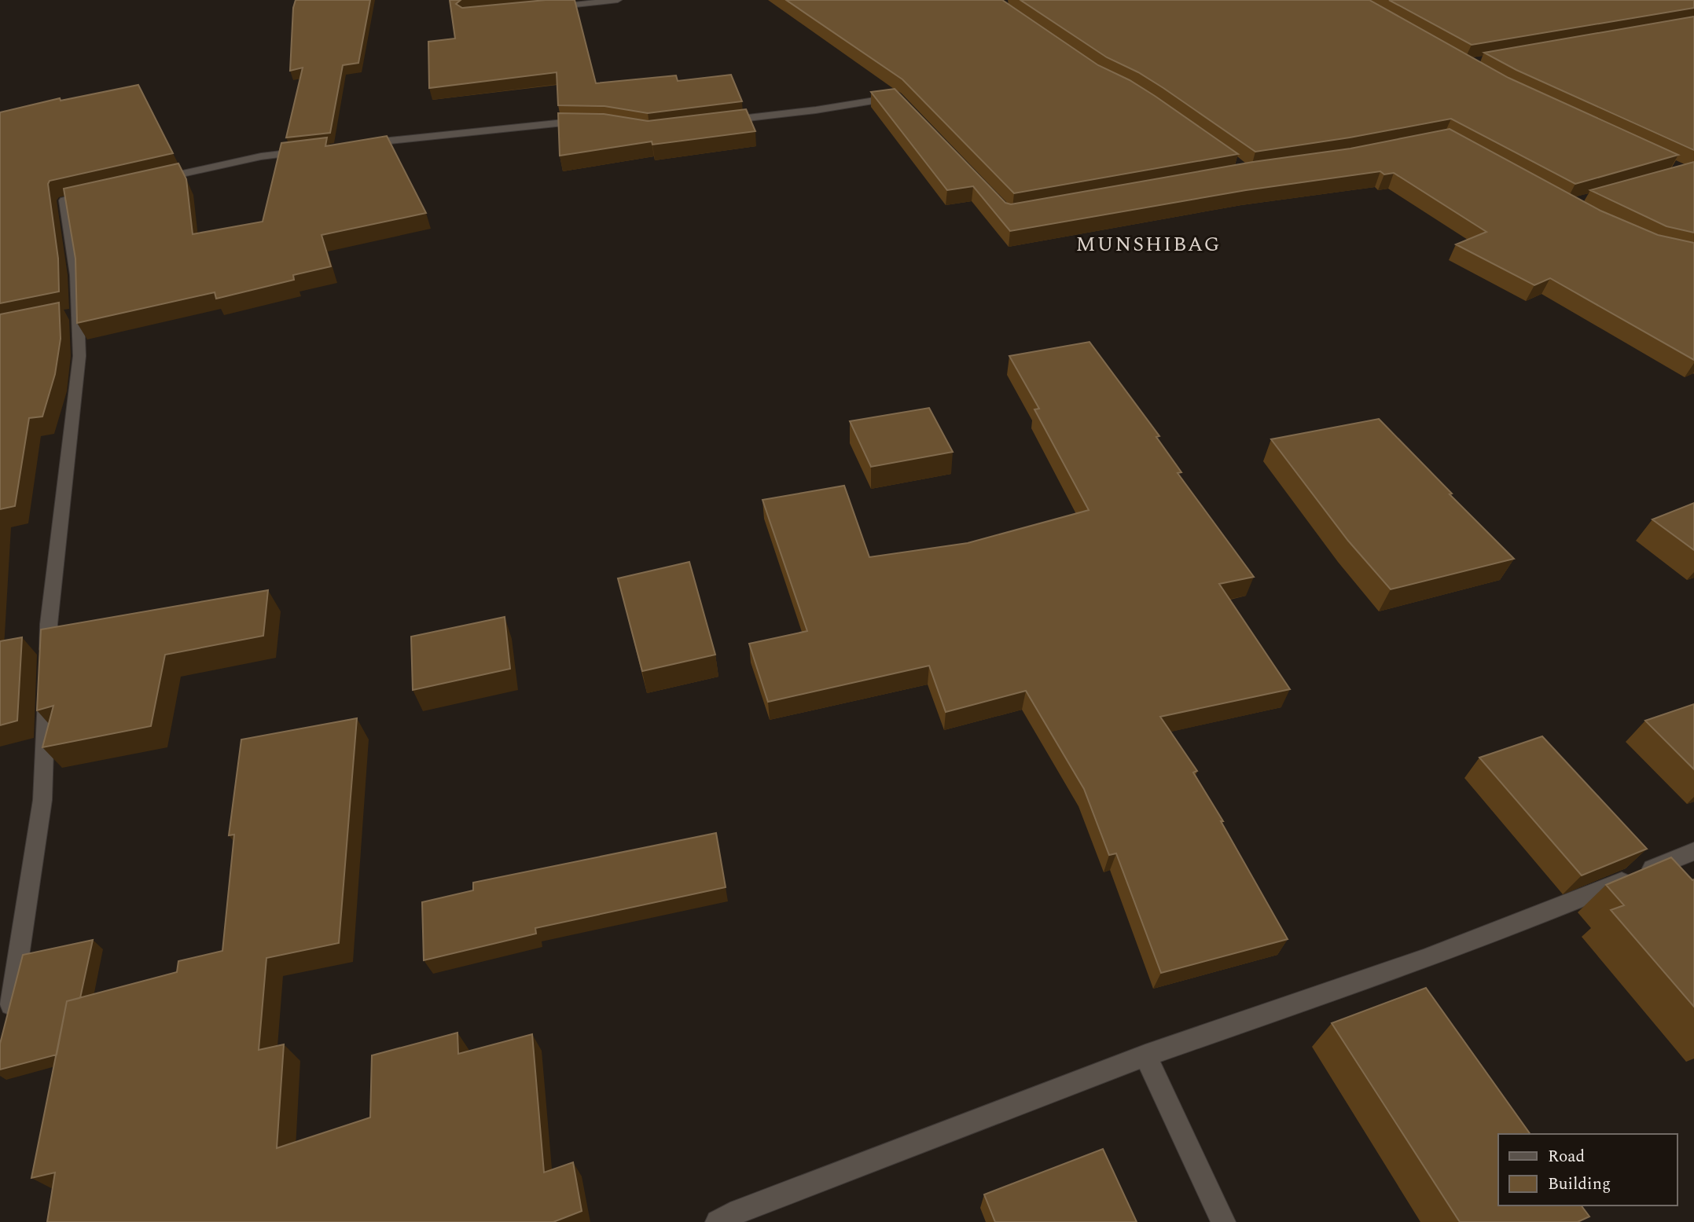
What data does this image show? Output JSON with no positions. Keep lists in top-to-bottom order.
{
  "districts": ["MUNSHIBAG"],
  "legend": ["Road", "Building"]
}
